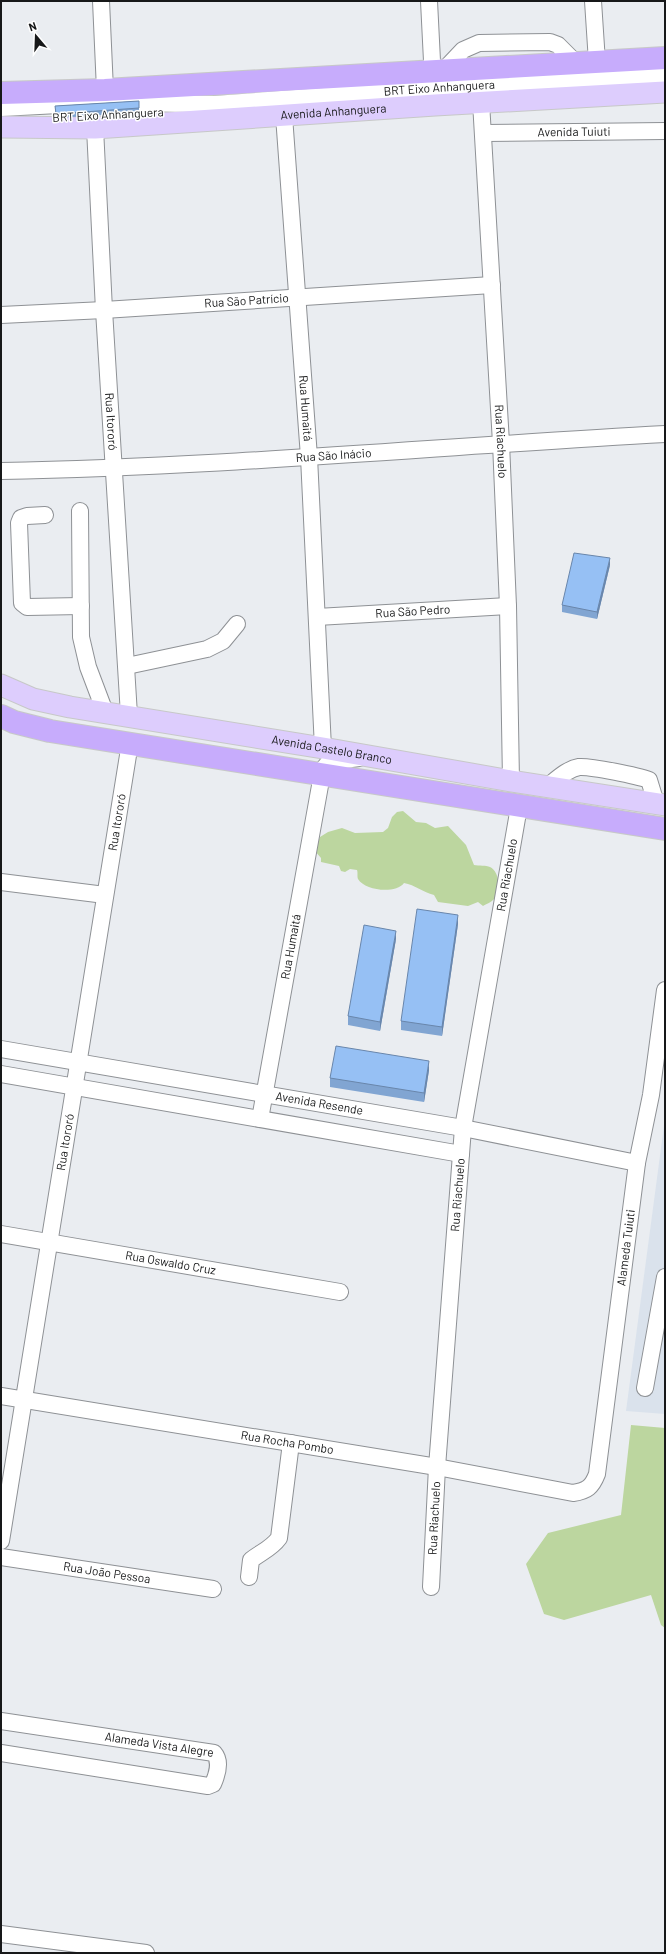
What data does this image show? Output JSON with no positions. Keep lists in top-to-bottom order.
{
  "streets": {
    "highway": ["Avenida Anhanguera"],
    "main road": ["Avenida Castelo Branco"],
    "street": [
      "BRT Eixo Anhanguera",
      "Avenida Tuiuti",
      "Rua São Patrício",
      "Rua Humaitá",
      "Rua Itororó",
      "Rua Riachuelo",
      "Rua São Inácio",
      "Rua São Pedro",
      "Avenida Resende",
      "Alameda Tuiuti",
      "Rua Oswaldo Cruz",
      "Rua Rocha Pombo",
      "Rua João Pessoa",
      "Alameda Vista Alegre"
    ]
  },
  "crossings": [
    ["BRT Eixo Anhanguera", "Avenida Anhanguera"],
    ["Avenida Anhanguera", "Rua Humaitá"],
    ["Avenida Anhanguera", "Rua Itororó"],
    ["Avenida Anhanguera", "Rua Riachuelo"],
    ["Avenida Tuiuti", "Rua Riachuelo"],
    ["Rua São Patrício", "Rua Humaitá"],
    ["Rua São Patrício", "Rua Itororó"],
    ["Rua São Patrício", "Rua Riachuelo"],
    ["Rua Humaitá", "Rua São Inácio"],
    ["Rua Humaitá", "Rua São Pedro"],
    ["Rua Humaitá", "Avenida Castelo Branco"],
    ["Rua Humaitá", "Avenida Resende"],
    ["Rua Itororó", "Rua São Inácio"],
    ["Rua Itororó", "Avenida Castelo Branco"],
    ["Rua Itororó", "Avenida Resende"],
    ["Rua Itororó", "Rua Oswaldo Cruz"],
    ["Rua Itororó", "Rua Rocha Pombo"],
    ["Rua Riachuelo", "Rua São Inácio"],
    ["Rua Riachuelo", "Rua São Pedro"],
    ["Rua Riachuelo", "Avenida Castelo Branco"],
    ["Rua Riachuelo", "Avenida Resende"],
    ["Rua Riachuelo", "Rua Rocha Pombo"],
    ["Avenida Resende", "Alameda Tuiuti"],
    ["Alameda Tuiuti", "Rua Rocha Pombo"]
  ],
  "north": "top"
}
